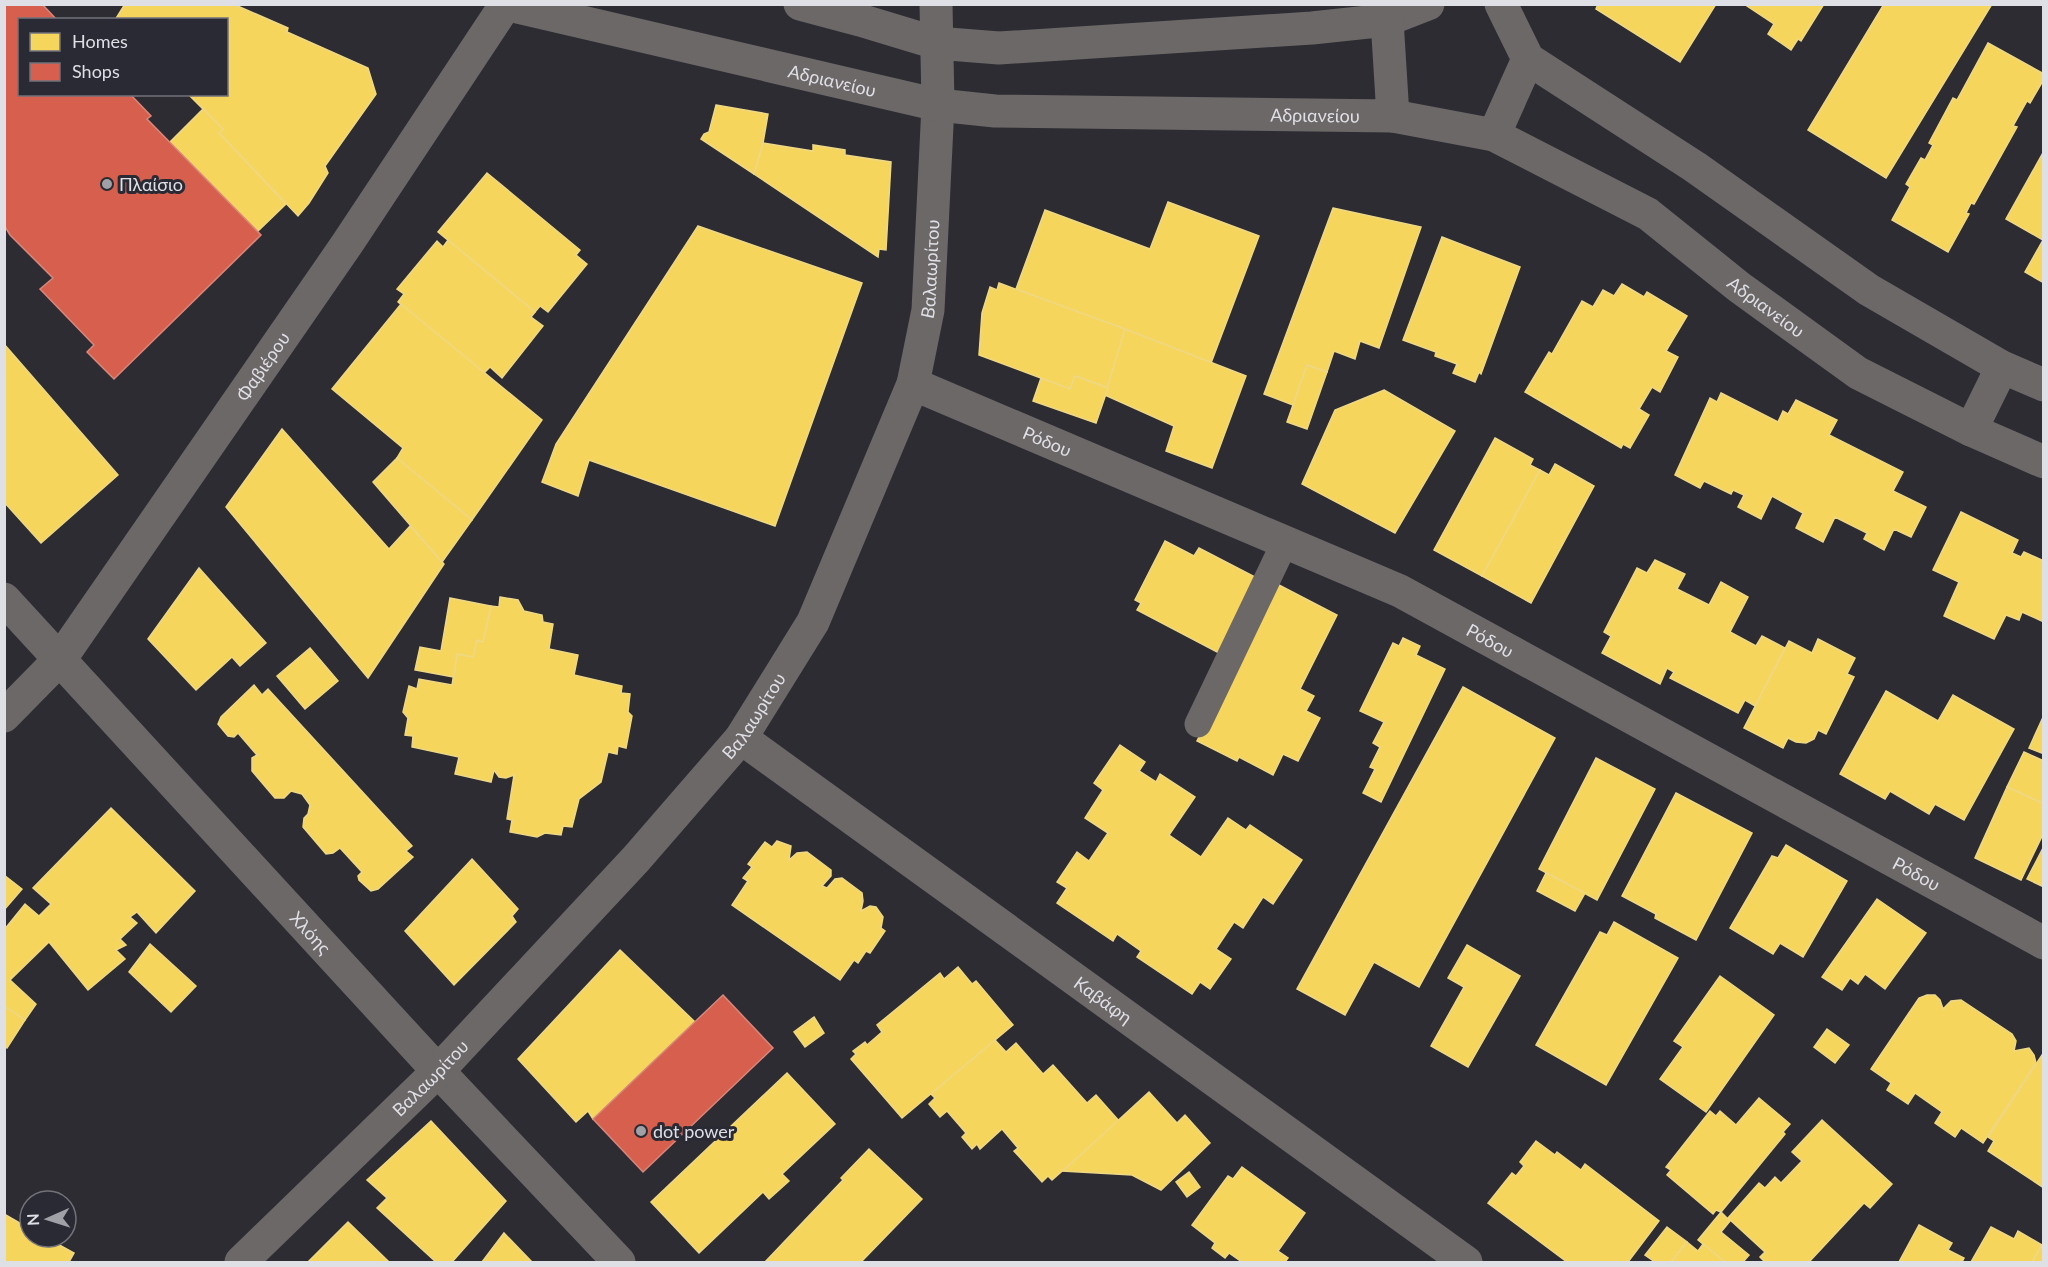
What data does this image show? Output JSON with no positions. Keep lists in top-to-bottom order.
{
  "streets": {
    "street": [
      "Αδριανείου",
      "Βαλαωρίτου",
      "Φαβιέρου",
      "Ρόδου",
      "Χλόης",
      "Καβάφη"
    ]
  },
  "crossings": [
    ["Αδριανείου", "Βαλαωρίτου"],
    ["Αδριανείου", "Φαβιέρου"],
    ["Βαλαωρίτου", "Ρόδου"],
    ["Βαλαωρίτου", "Χλόης"],
    ["Βαλαωρίτου", "Καβάφη"],
    ["Φαβιέρου", "Χλόης"]
  ],
  "places": ["Πλαίσιο", "dot power"],
  "legend": ["Homes", "Shops"],
  "north": "left"
}
